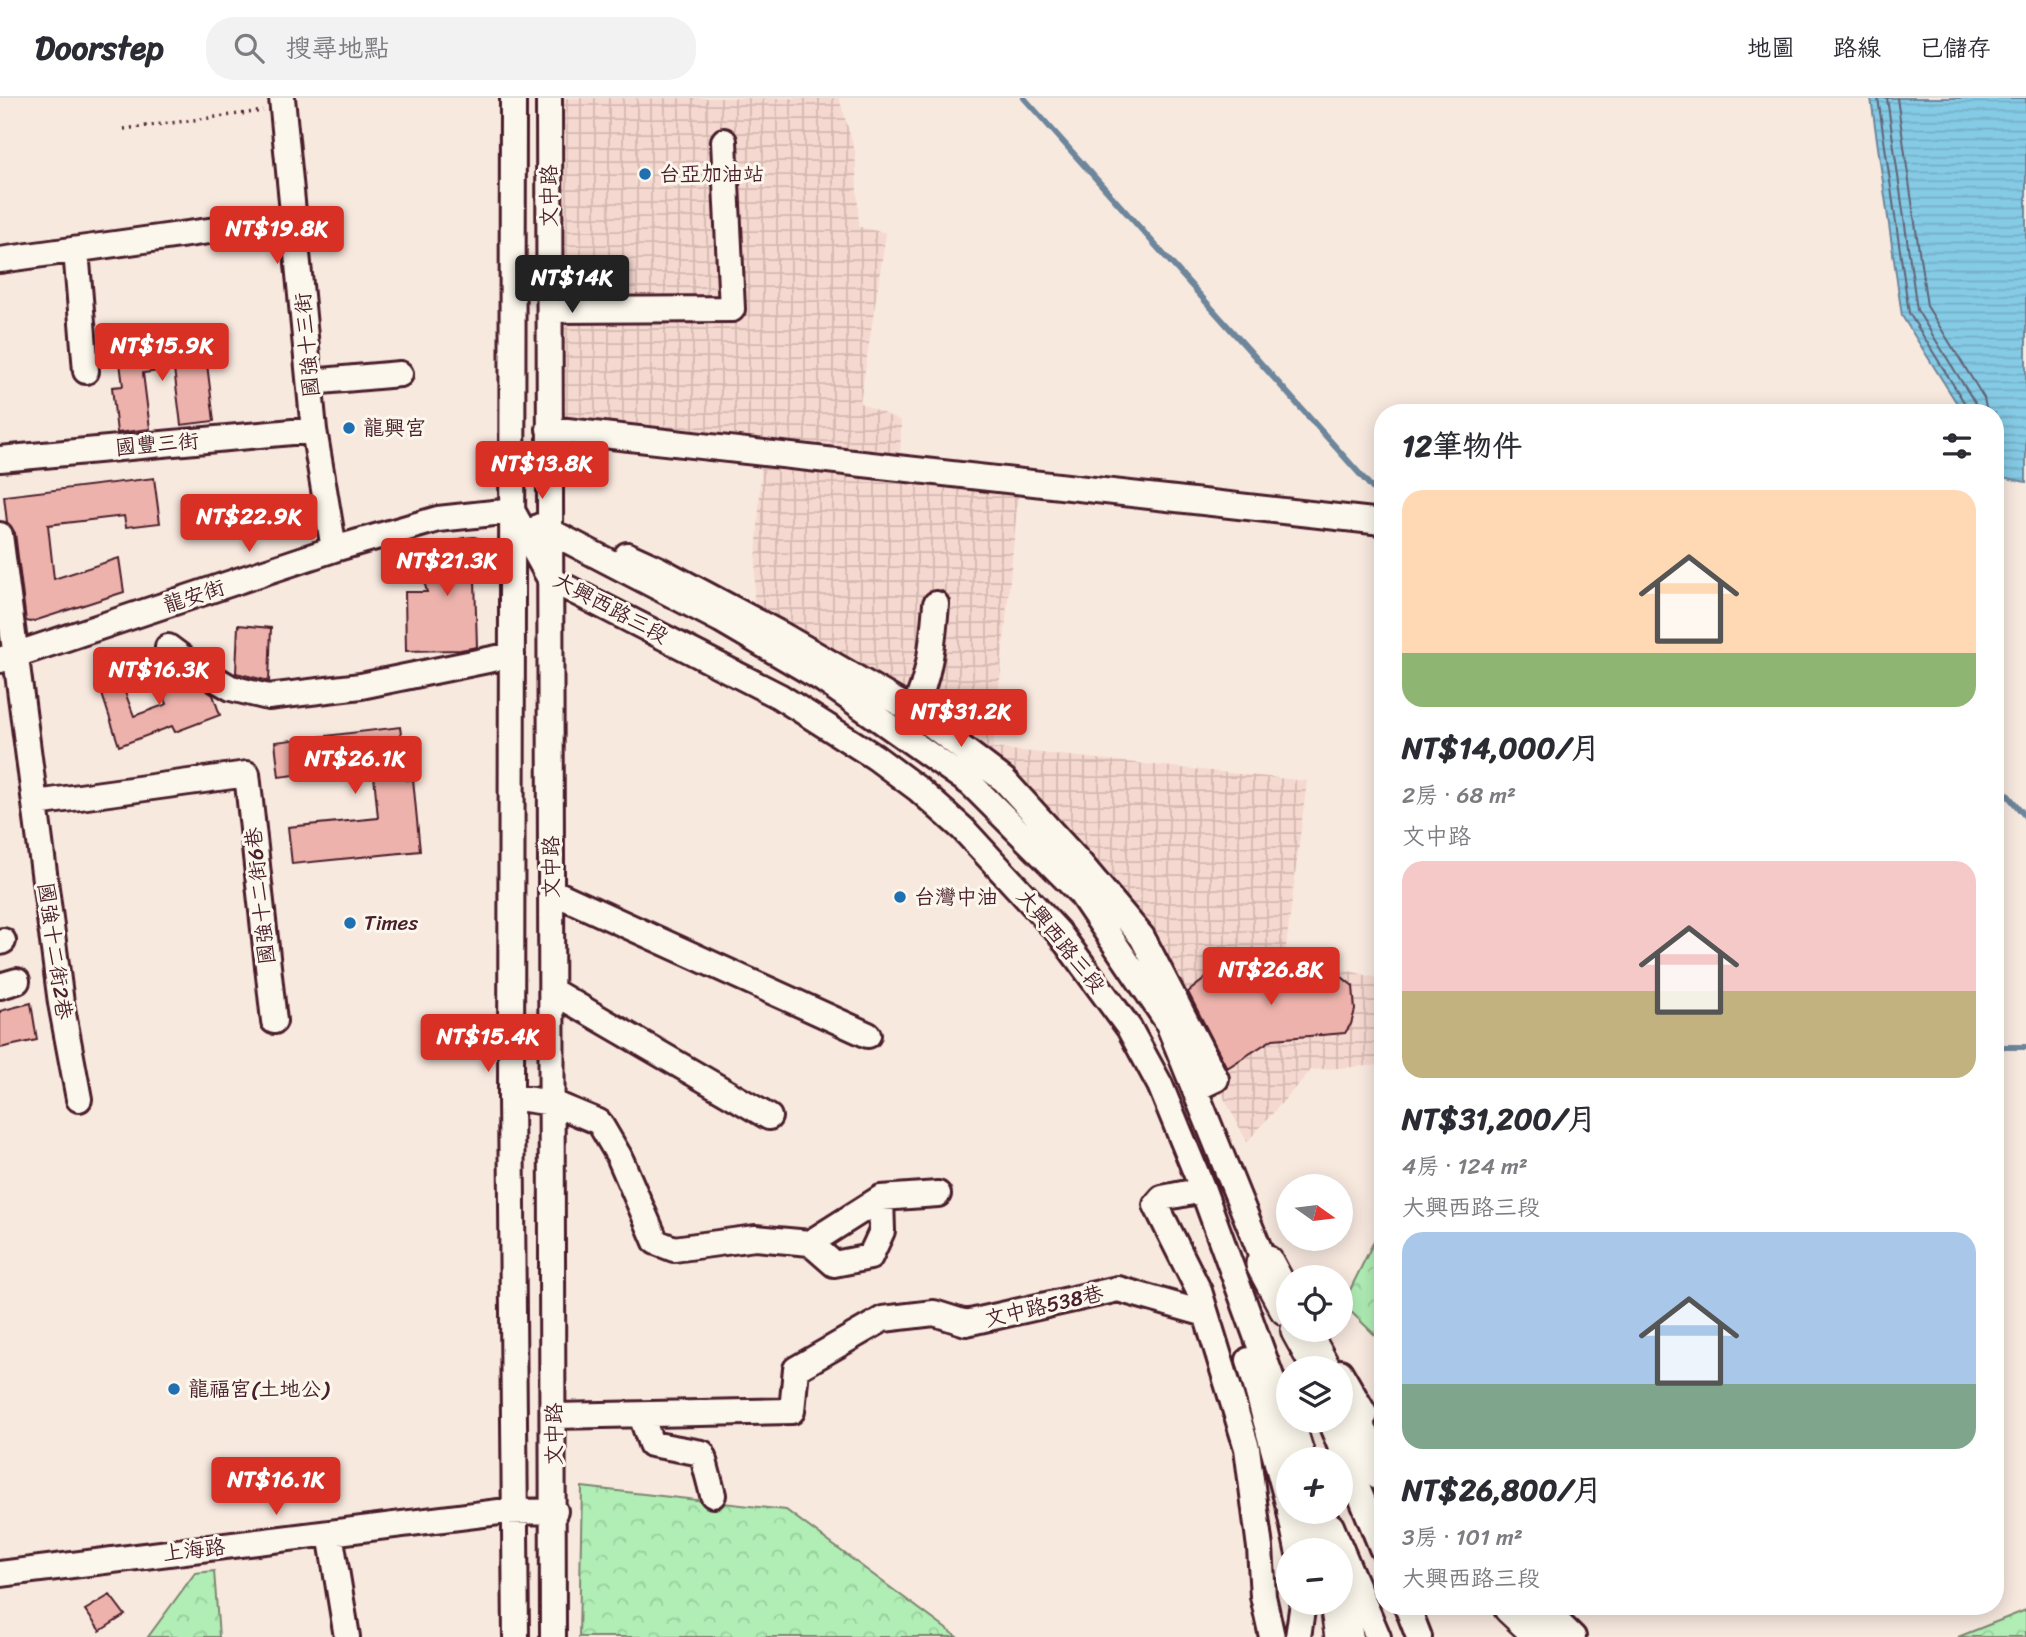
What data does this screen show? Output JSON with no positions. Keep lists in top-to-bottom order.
{
  "streets": {
    "street": [
      "文中路",
      "國強十三街",
      "國豐三街",
      "龍安街",
      "大興西路三段",
      "國強十二街6巷",
      "國強十二街2巷",
      "文中路538巷",
      "上海路"
    ]
  },
  "crossings": [
    ["文中路", "龍安街"],
    ["文中路", "大興西路三段"],
    ["文中路", "文中路538巷"],
    ["文中路", "上海路"],
    ["國強十三街", "國豐三街"],
    ["國強十三街", "龍安街"],
    ["龍安街", "大興西路三段"],
    ["龍安街", "國強十二街2巷"],
    ["國強十二街6巷", "國強十二街2巷"]
  ],
  "places": [
    "台亞加油站",
    "龍興宮",
    "台灣中油",
    "Times",
    "龍福宮(土地公)"
  ],
  "north": "right",
  "page": {
    "header": "Doorstep",
    "search": "搜尋地點",
    "nav": ["地圖", "路線", "已儲存"],
    "price": [
      "NT$19.8K",
      "NT$14K",
      "NT$15.9K",
      "NT$13.8K",
      "NT$22.9K",
      "NT$21.3K",
      "NT$16.3K",
      "NT$31.2K",
      "NT$26.1K",
      "NT$26.8K",
      "NT$15.4K",
      "NT$16.1K"
    ],
    "heading": "12筆物件",
    "list": [
      {
        "name": "NT$14,000/月",
        "note": "2房 · 68 m² · 文中路"
      },
      {
        "name": "NT$31,200/月",
        "note": "4房 · 124 m² · 大興西路三段"
      },
      {
        "name": "NT$26,800/月",
        "note": "3房 · 101 m² · 大興西路三段"
      }
    ],
    "map_buttons": ["+", "−"]
  }
}
